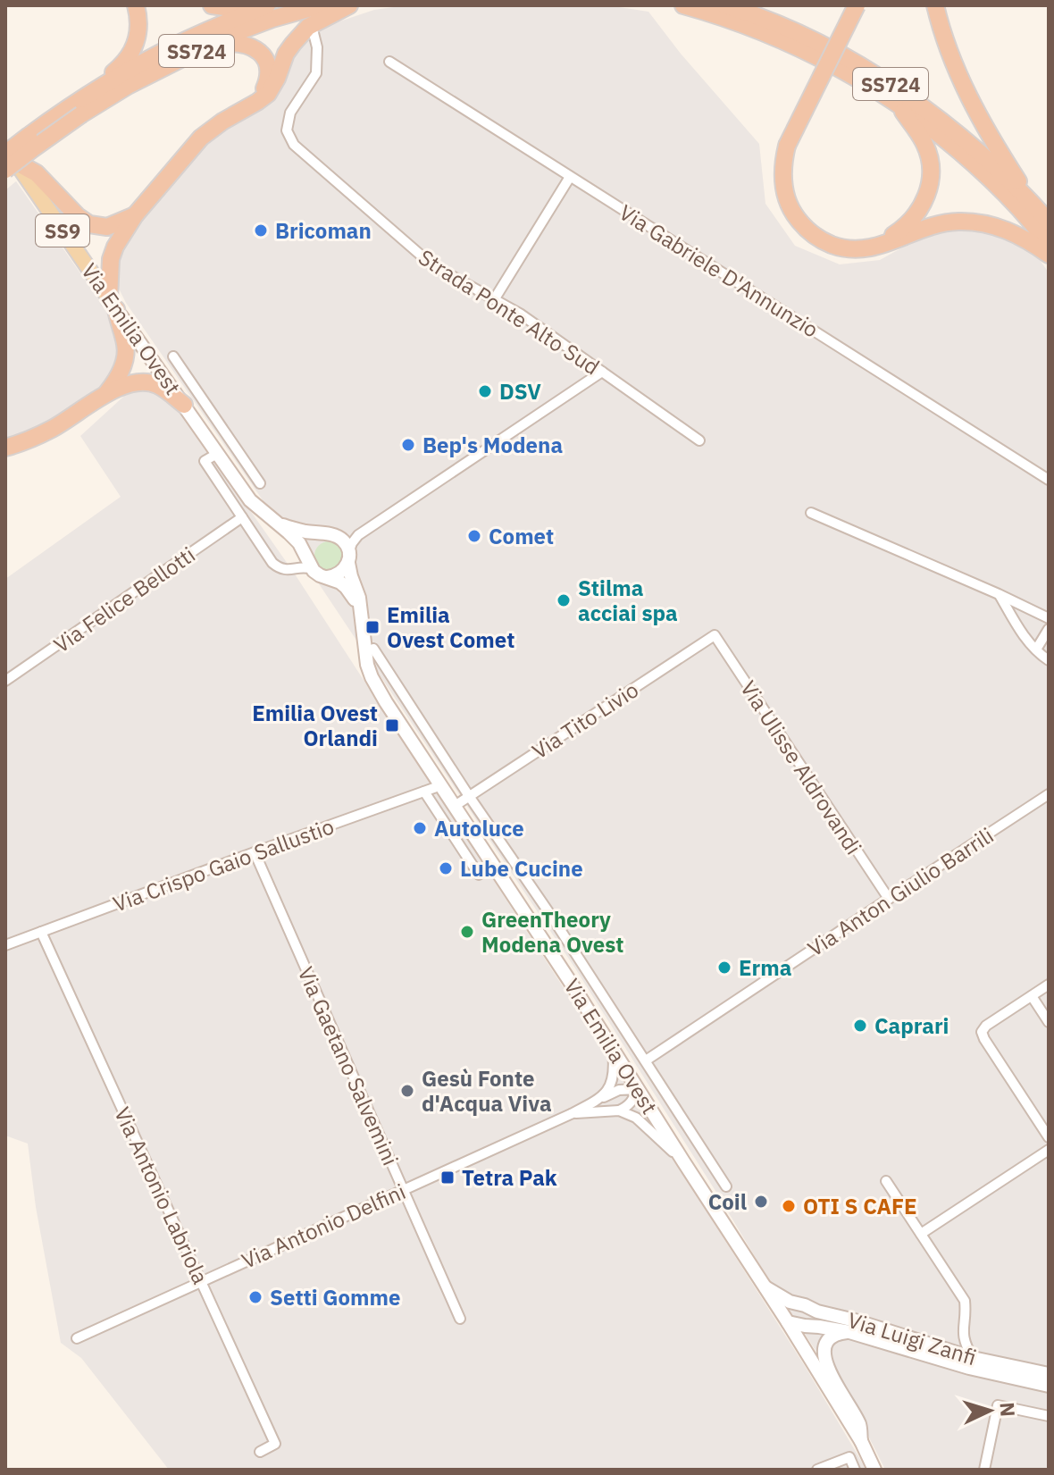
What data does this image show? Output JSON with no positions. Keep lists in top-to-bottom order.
{
  "streets": {
    "highway": ["SS724"],
    "main road": ["SS9", "Via Emilia Ovest", "Via Luigi Zanfi"],
    "street": [
      "Via Gabriele D'Annunzio",
      "Strada Ponte Alto Sud",
      "Via Felice Bellotti",
      "Via Tito Livio",
      "Via Ulisse Aldrovandi",
      "Via Crispo Gaio Sallustio",
      "Via Anton Giulio Barrili",
      "Via Gaetano Salvemini",
      "Via Antonio Labriola",
      "Via Antonio Delfini"
    ]
  },
  "crossings": [
    ["SS724", "Via Emilia Ovest"],
    ["Via Emilia Ovest", "Via Tito Livio"],
    ["Via Emilia Ovest", "Via Crispo Gaio Sallustio"],
    ["Via Emilia Ovest", "Via Anton Giulio Barrili"],
    ["Via Emilia Ovest", "Via Antonio Delfini"],
    ["Via Emilia Ovest", "Via Luigi Zanfi"],
    ["Via Tito Livio", "Via Ulisse Aldrovandi"],
    ["Via Ulisse Aldrovandi", "Via Anton Giulio Barrili"],
    ["Via Crispo Gaio Sallustio", "Via Gaetano Salvemini"],
    ["Via Crispo Gaio Sallustio", "Via Antonio Labriola"],
    ["Via Gaetano Salvemini", "Via Antonio Delfini"],
    ["Via Antonio Labriola", "Via Antonio Delfini"]
  ],
  "places": {
    "other": [
      "Bricoman",
      "DSV",
      "Bep's Modena",
      "Comet",
      "Stilma acciai spa",
      "Autoluce",
      "Lube Cucine",
      "GreenTheory Modena Ovest",
      "Erma",
      "Caprari",
      "Gesù Fonte d'Acqua Viva",
      "Coil",
      "OTI S CAFE",
      "Setti Gomme"
    ],
    "transit": ["Emilia Ovest Comet", "Emilia Ovest Orlandi", "Tetra Pak"]
  },
  "north": "right"
}
